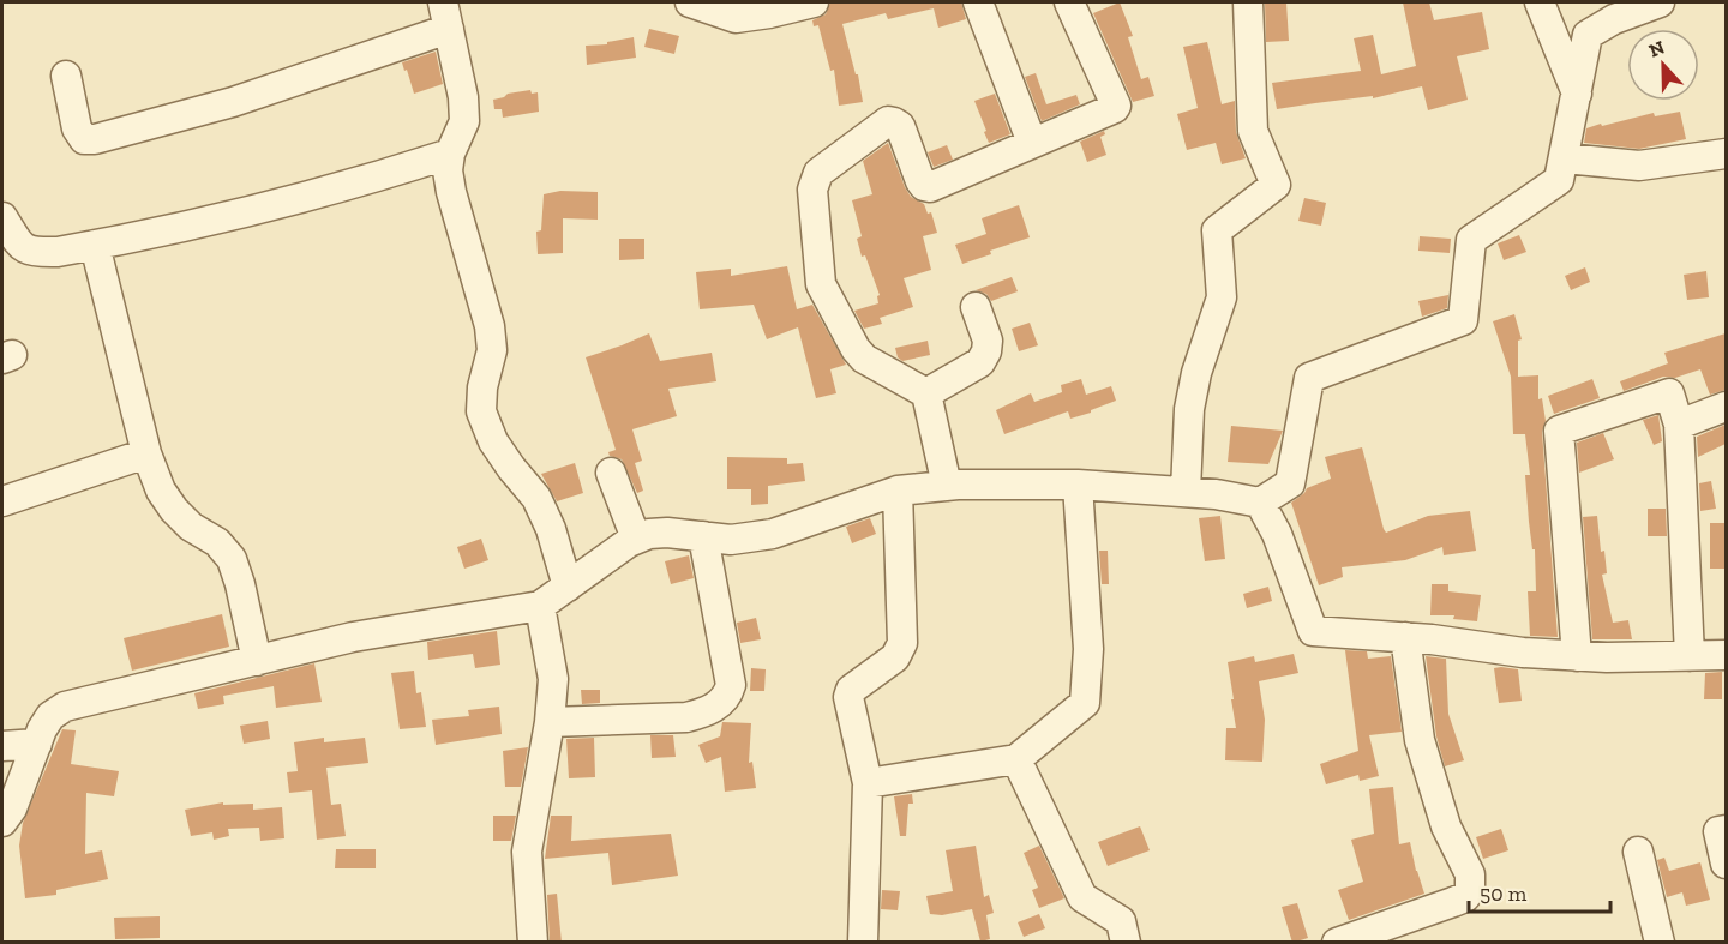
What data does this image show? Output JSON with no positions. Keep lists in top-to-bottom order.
{
  "scale_bar": "50 m",
  "north": "top"
}
